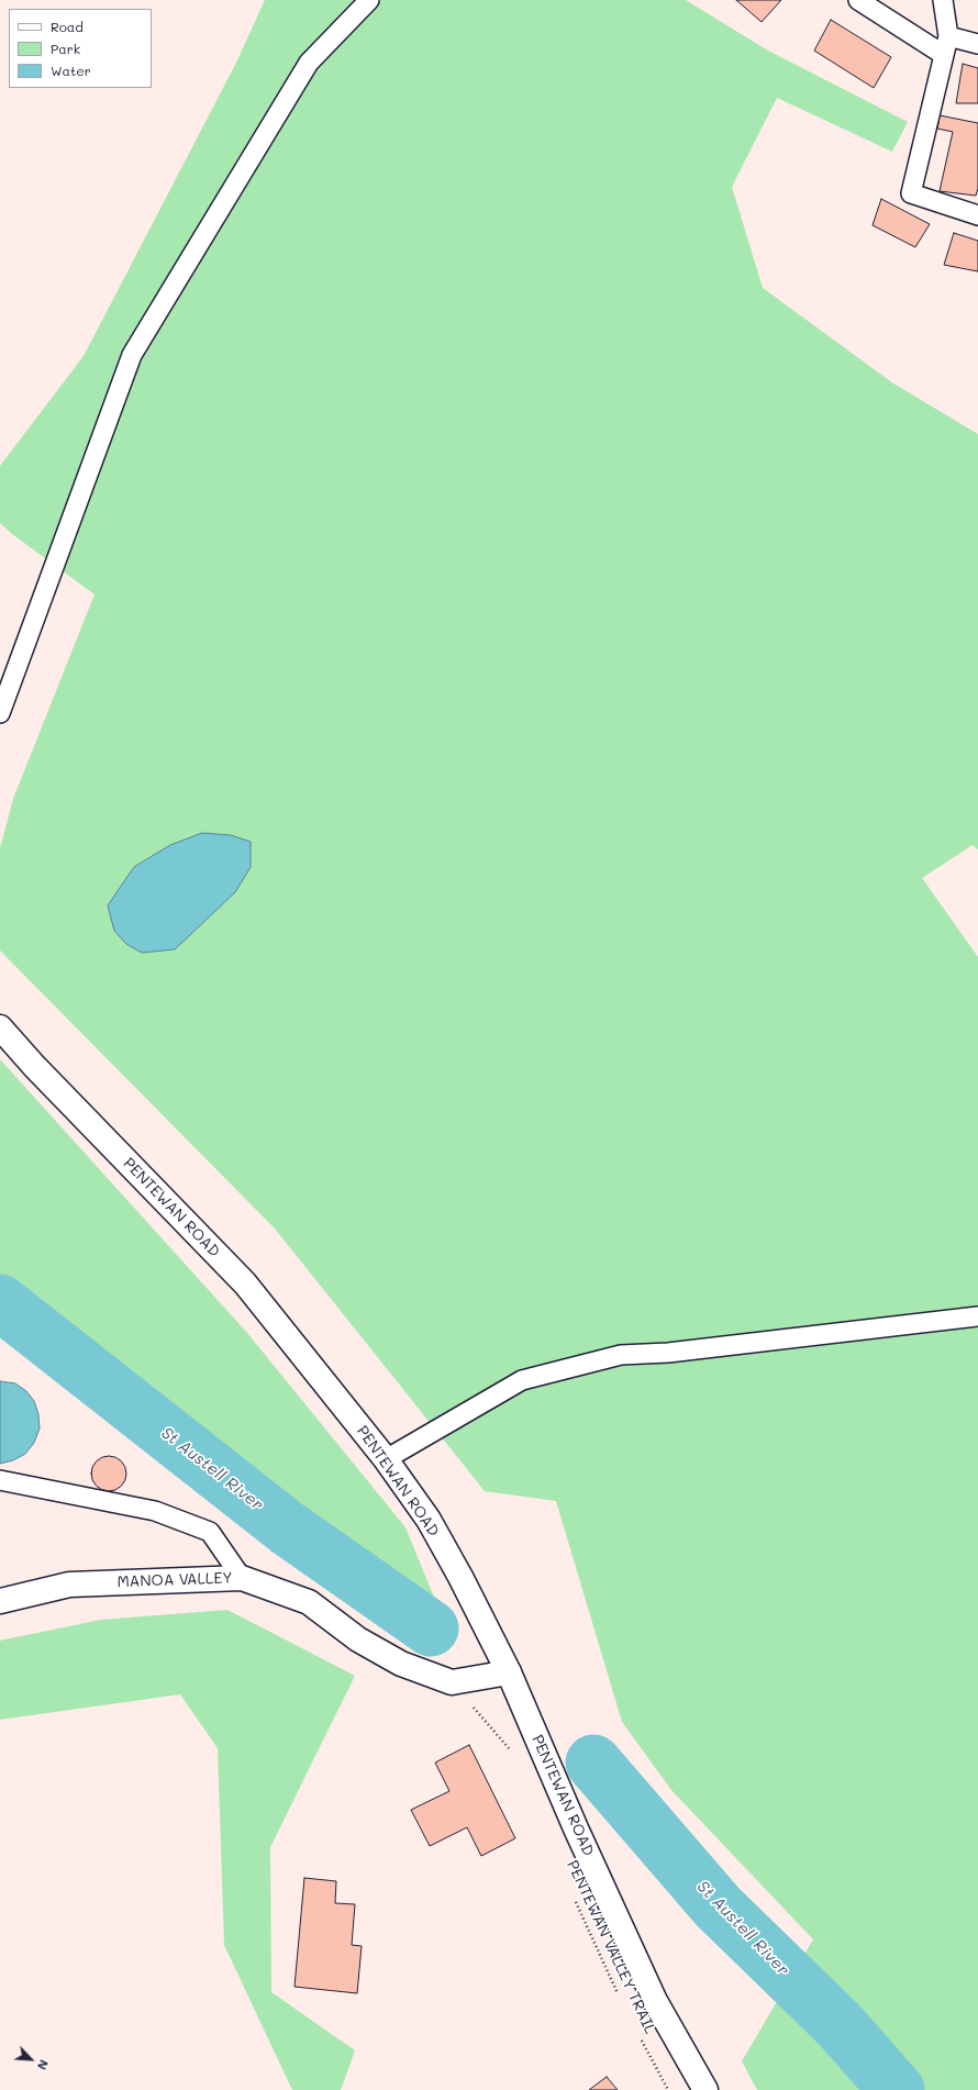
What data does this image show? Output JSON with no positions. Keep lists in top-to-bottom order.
{
  "streets": {
    "main road": ["PENTEWAN ROAD", "MANOA VALLEY"],
    "path": ["PENTEWAN VALLEY TRAIL"]
  },
  "water": ["St Austell River"],
  "legend": ["Road", "Park", "Water"],
  "north": "bottom right"
}
